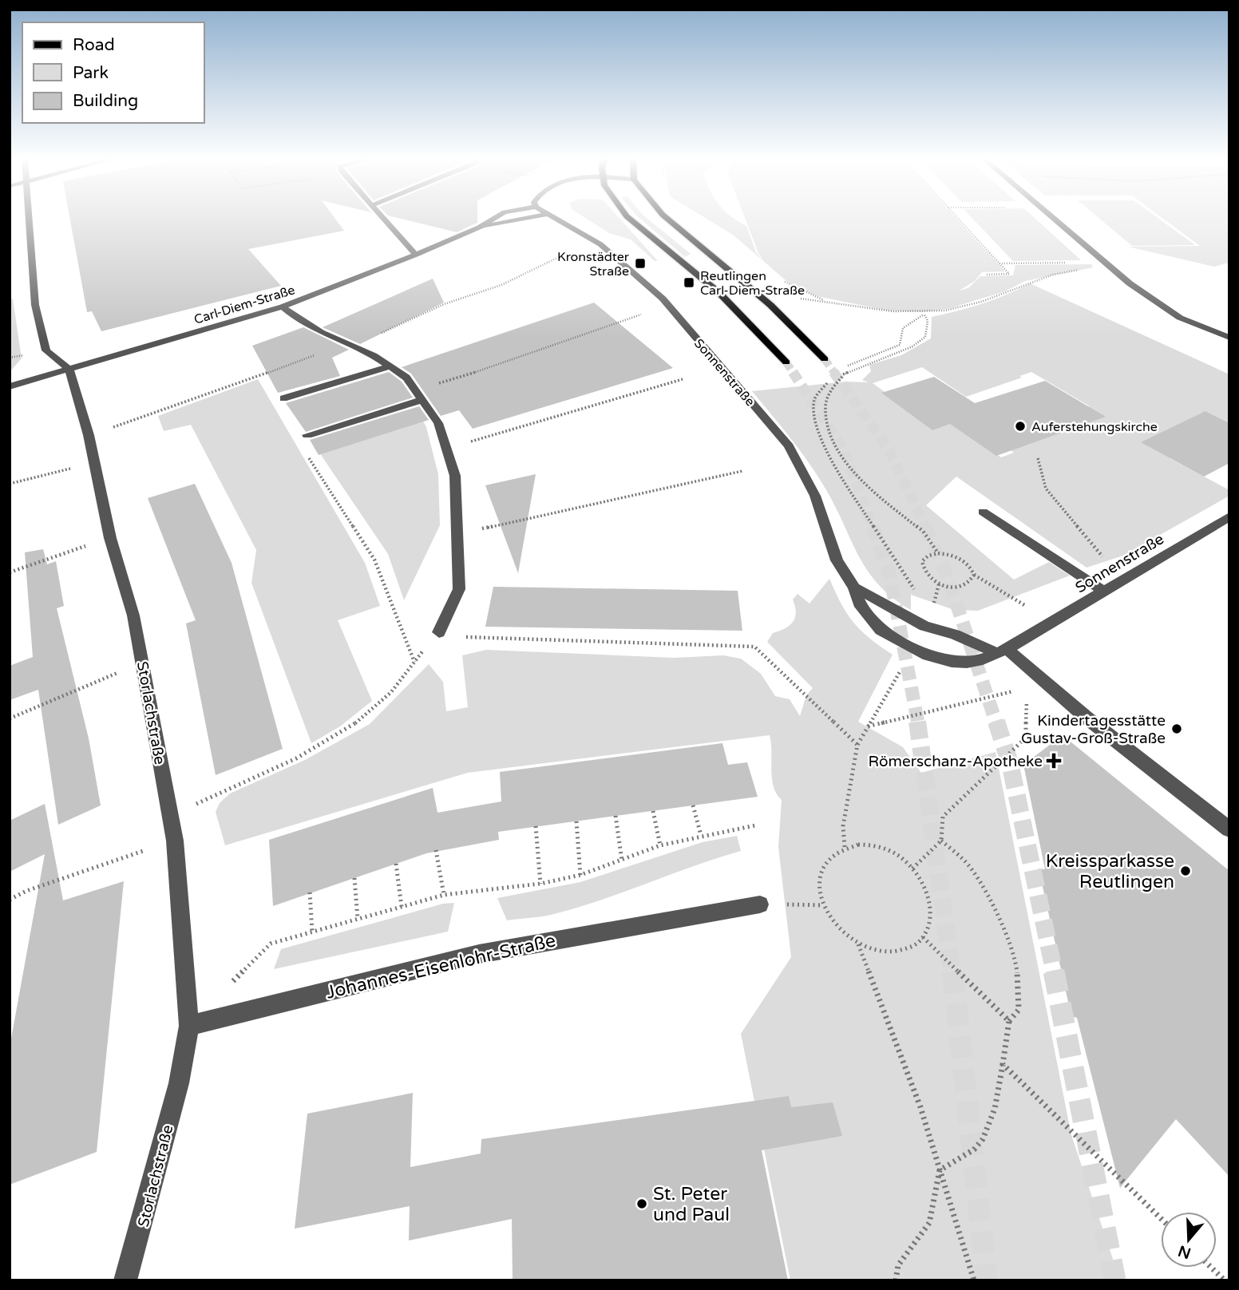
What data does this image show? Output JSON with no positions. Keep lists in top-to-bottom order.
{
  "streets": {
    "street": [
      "Carl-Diem-Straße",
      "Sonnenstraße",
      "Storlachstraße",
      "Johannes-Eisenlohr-Straße"
    ]
  },
  "crossings": [
    ["Carl-Diem-Straße", "Storlachstraße"],
    ["Storlachstraße", "Johannes-Eisenlohr-Straße"]
  ],
  "places": {
    "transit": ["Kronstädter Straße", "Reutlingen Carl-Diem-Straße"],
    "other": [
      "Auferstehungskirche",
      "Kindertagesstätte Gustav-Groß-Straße",
      "Kreissparkasse Reutlingen",
      "St. Peter und Paul"
    ],
    "health": ["Römerschanz-Apotheke"]
  },
  "legend": ["Road", "Park", "Building"],
  "north": "bottom"
}
